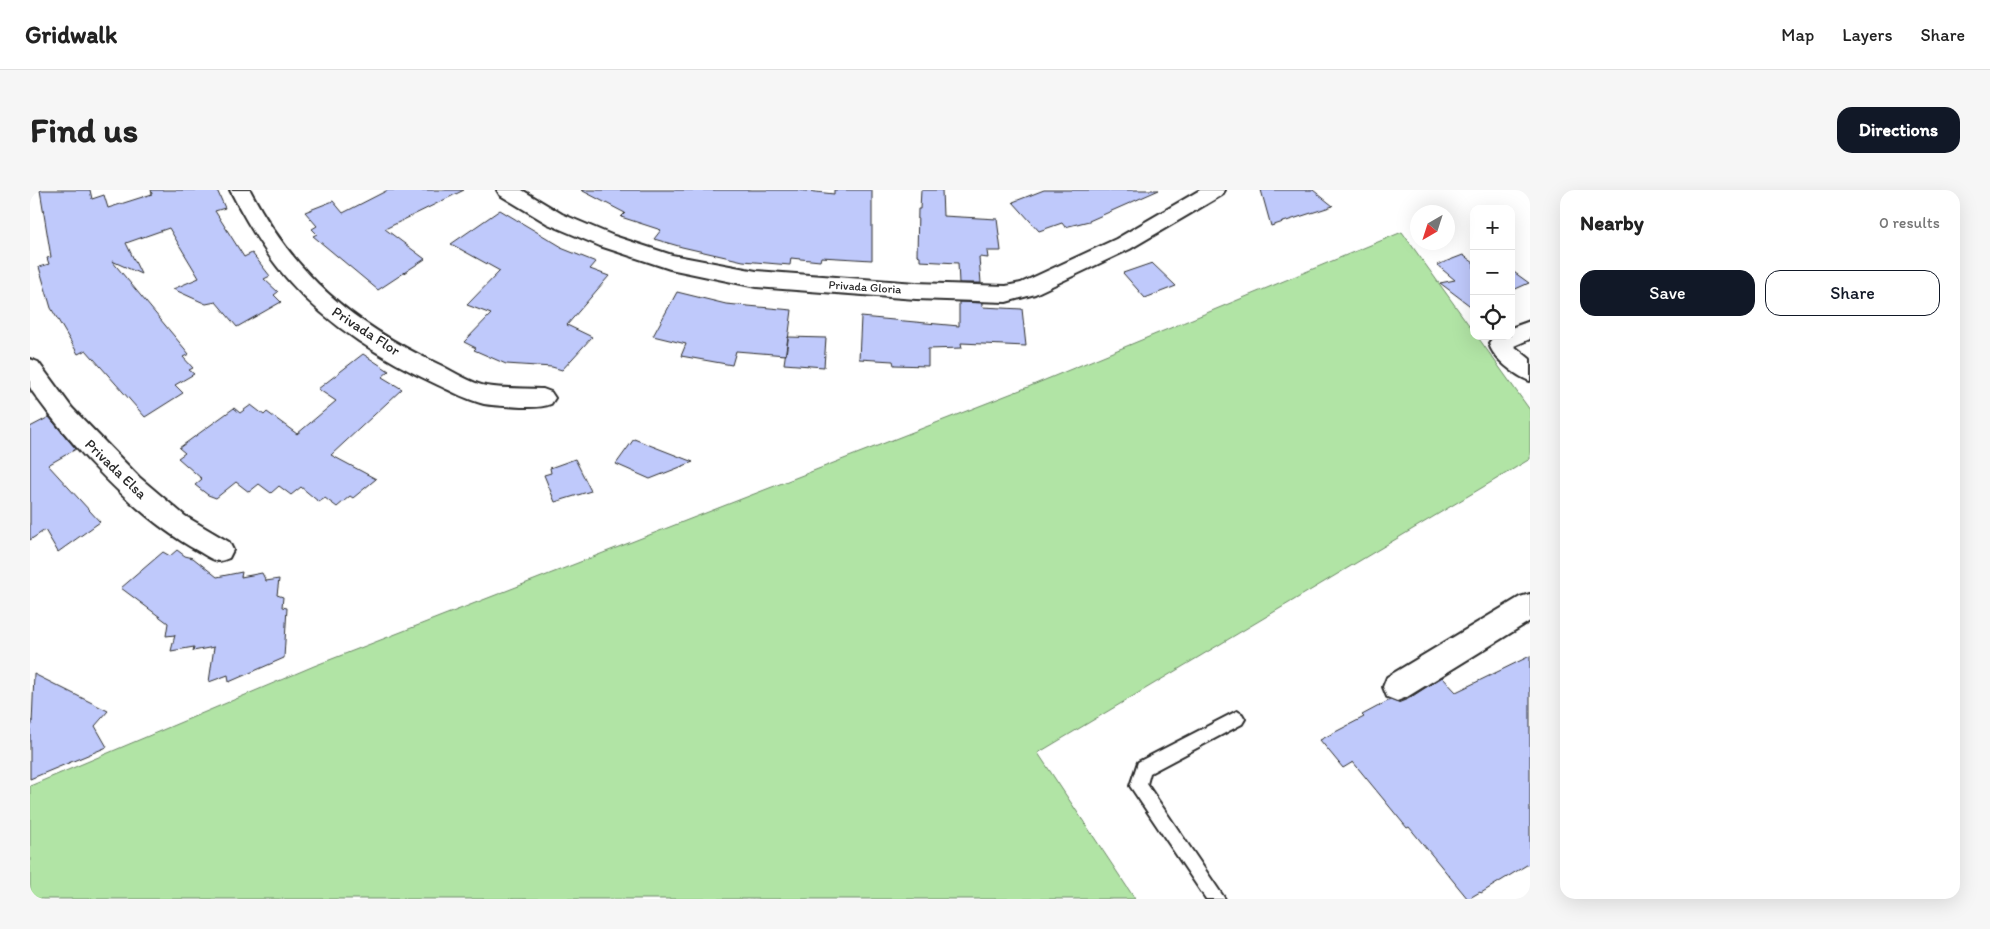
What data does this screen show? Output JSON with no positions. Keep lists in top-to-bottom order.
{
  "streets": {
    "street": ["Privada Gloria", "Privada Flor", "Privada Elsa"]
  },
  "north": "bottom left",
  "page": {
    "header": "Gridwalk",
    "nav": ["Map", "Layers", "Share"],
    "buttons": [
      "Directions",
      ["Save", "Share"]
    ],
    "title": "Find us",
    "heading": ["Nearby", "0 results"],
    "map_buttons": ["+", "−"]
  }
}
